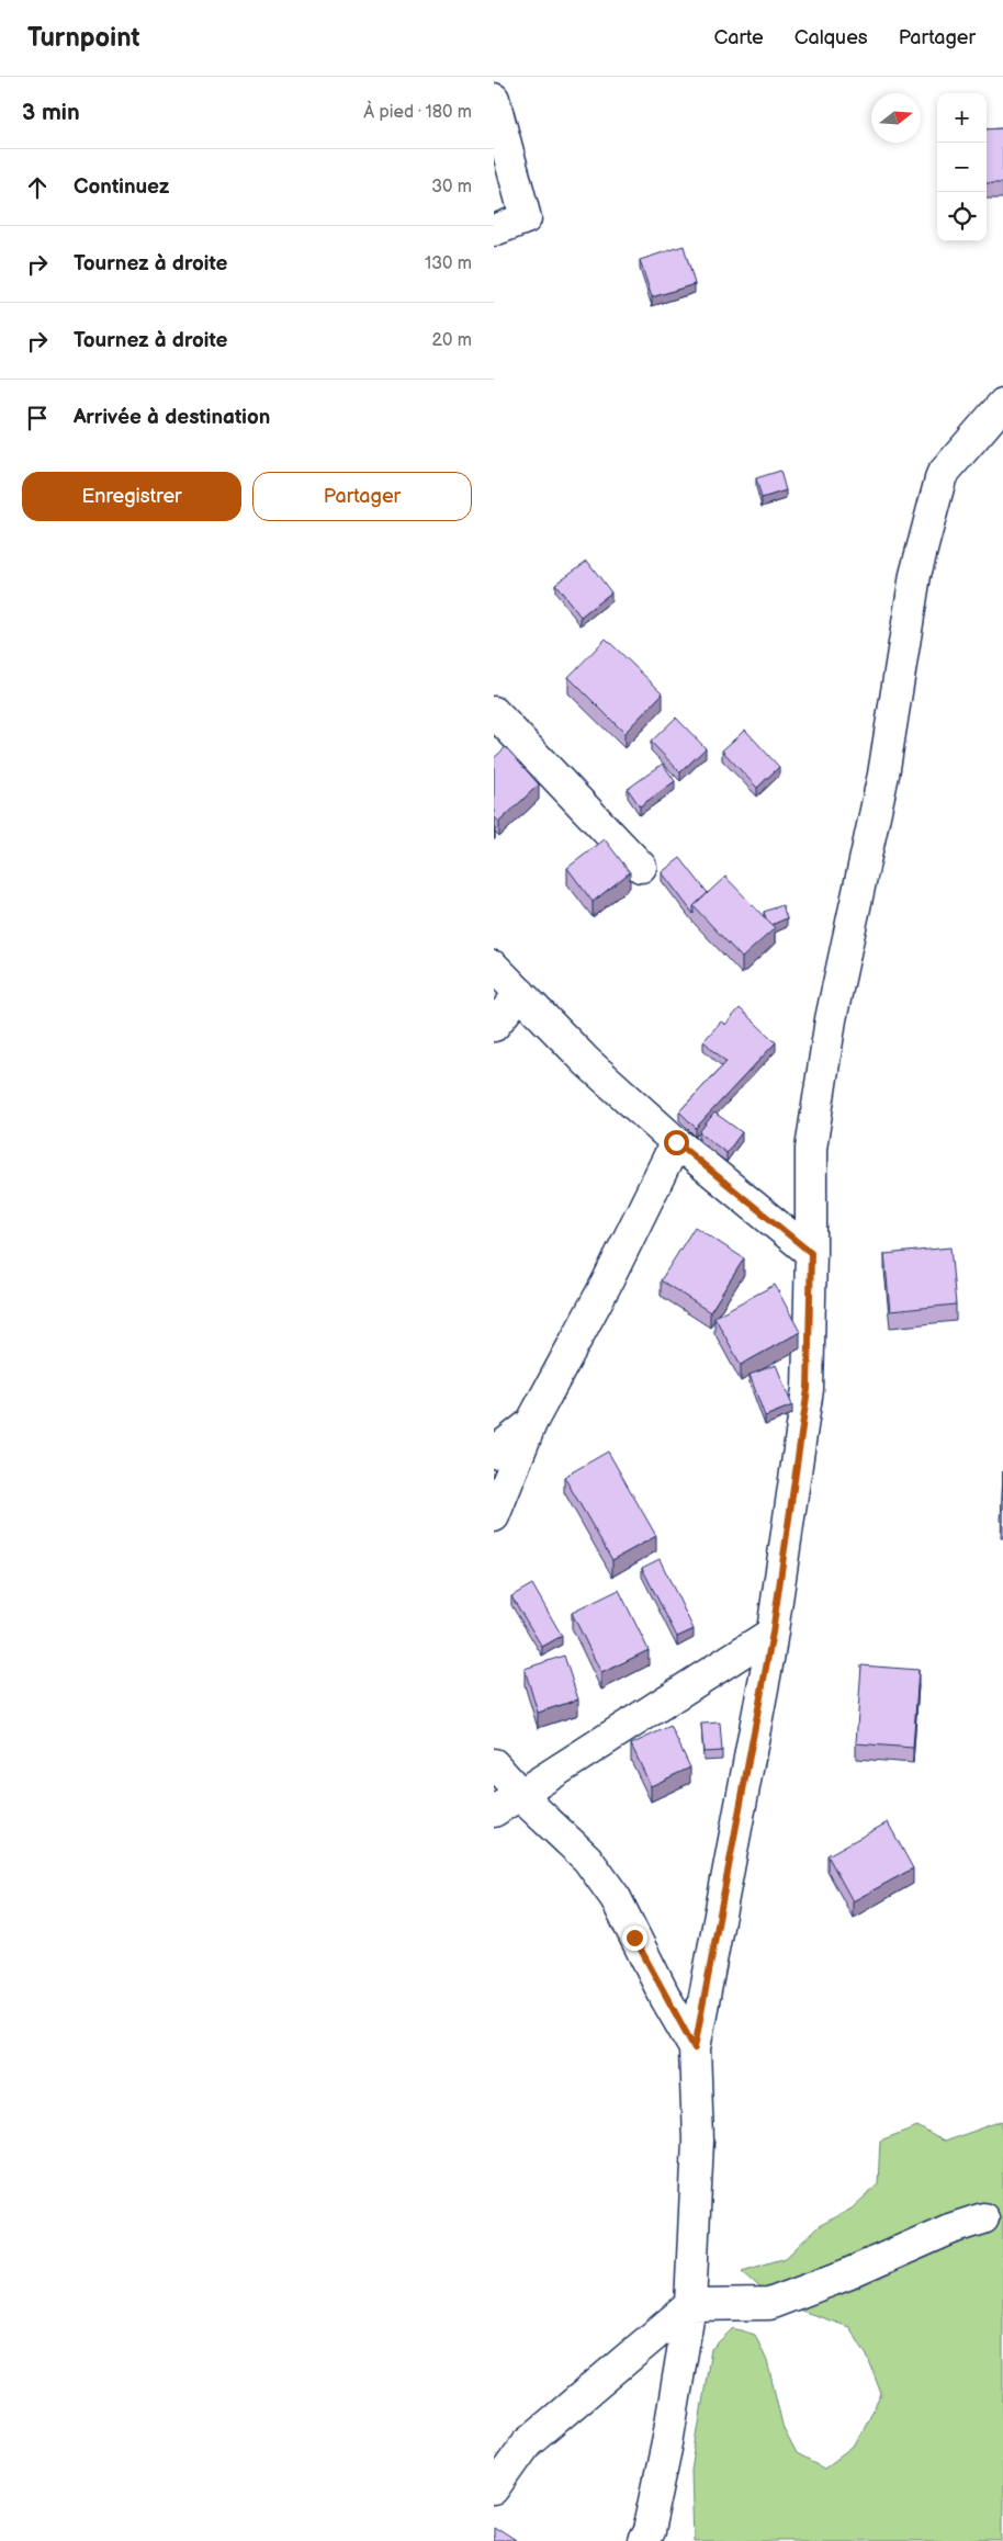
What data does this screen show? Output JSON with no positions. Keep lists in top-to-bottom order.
{
  "north": "right",
  "page": {
    "header": "Turnpoint",
    "nav": ["Carte", "Calques", "Partager"],
    "heading": ["3 min", "À pied · 180 m"],
    "map_buttons": ["+", "−"],
    "list": [
      ["Continuez", "30 m"],
      ["Tournez à droite", "130 m"],
      ["Tournez à droite", "20 m"],
      "Arrivée à destination"
    ],
    "buttons": ["Enregistrer", "Partager"]
  }
}
